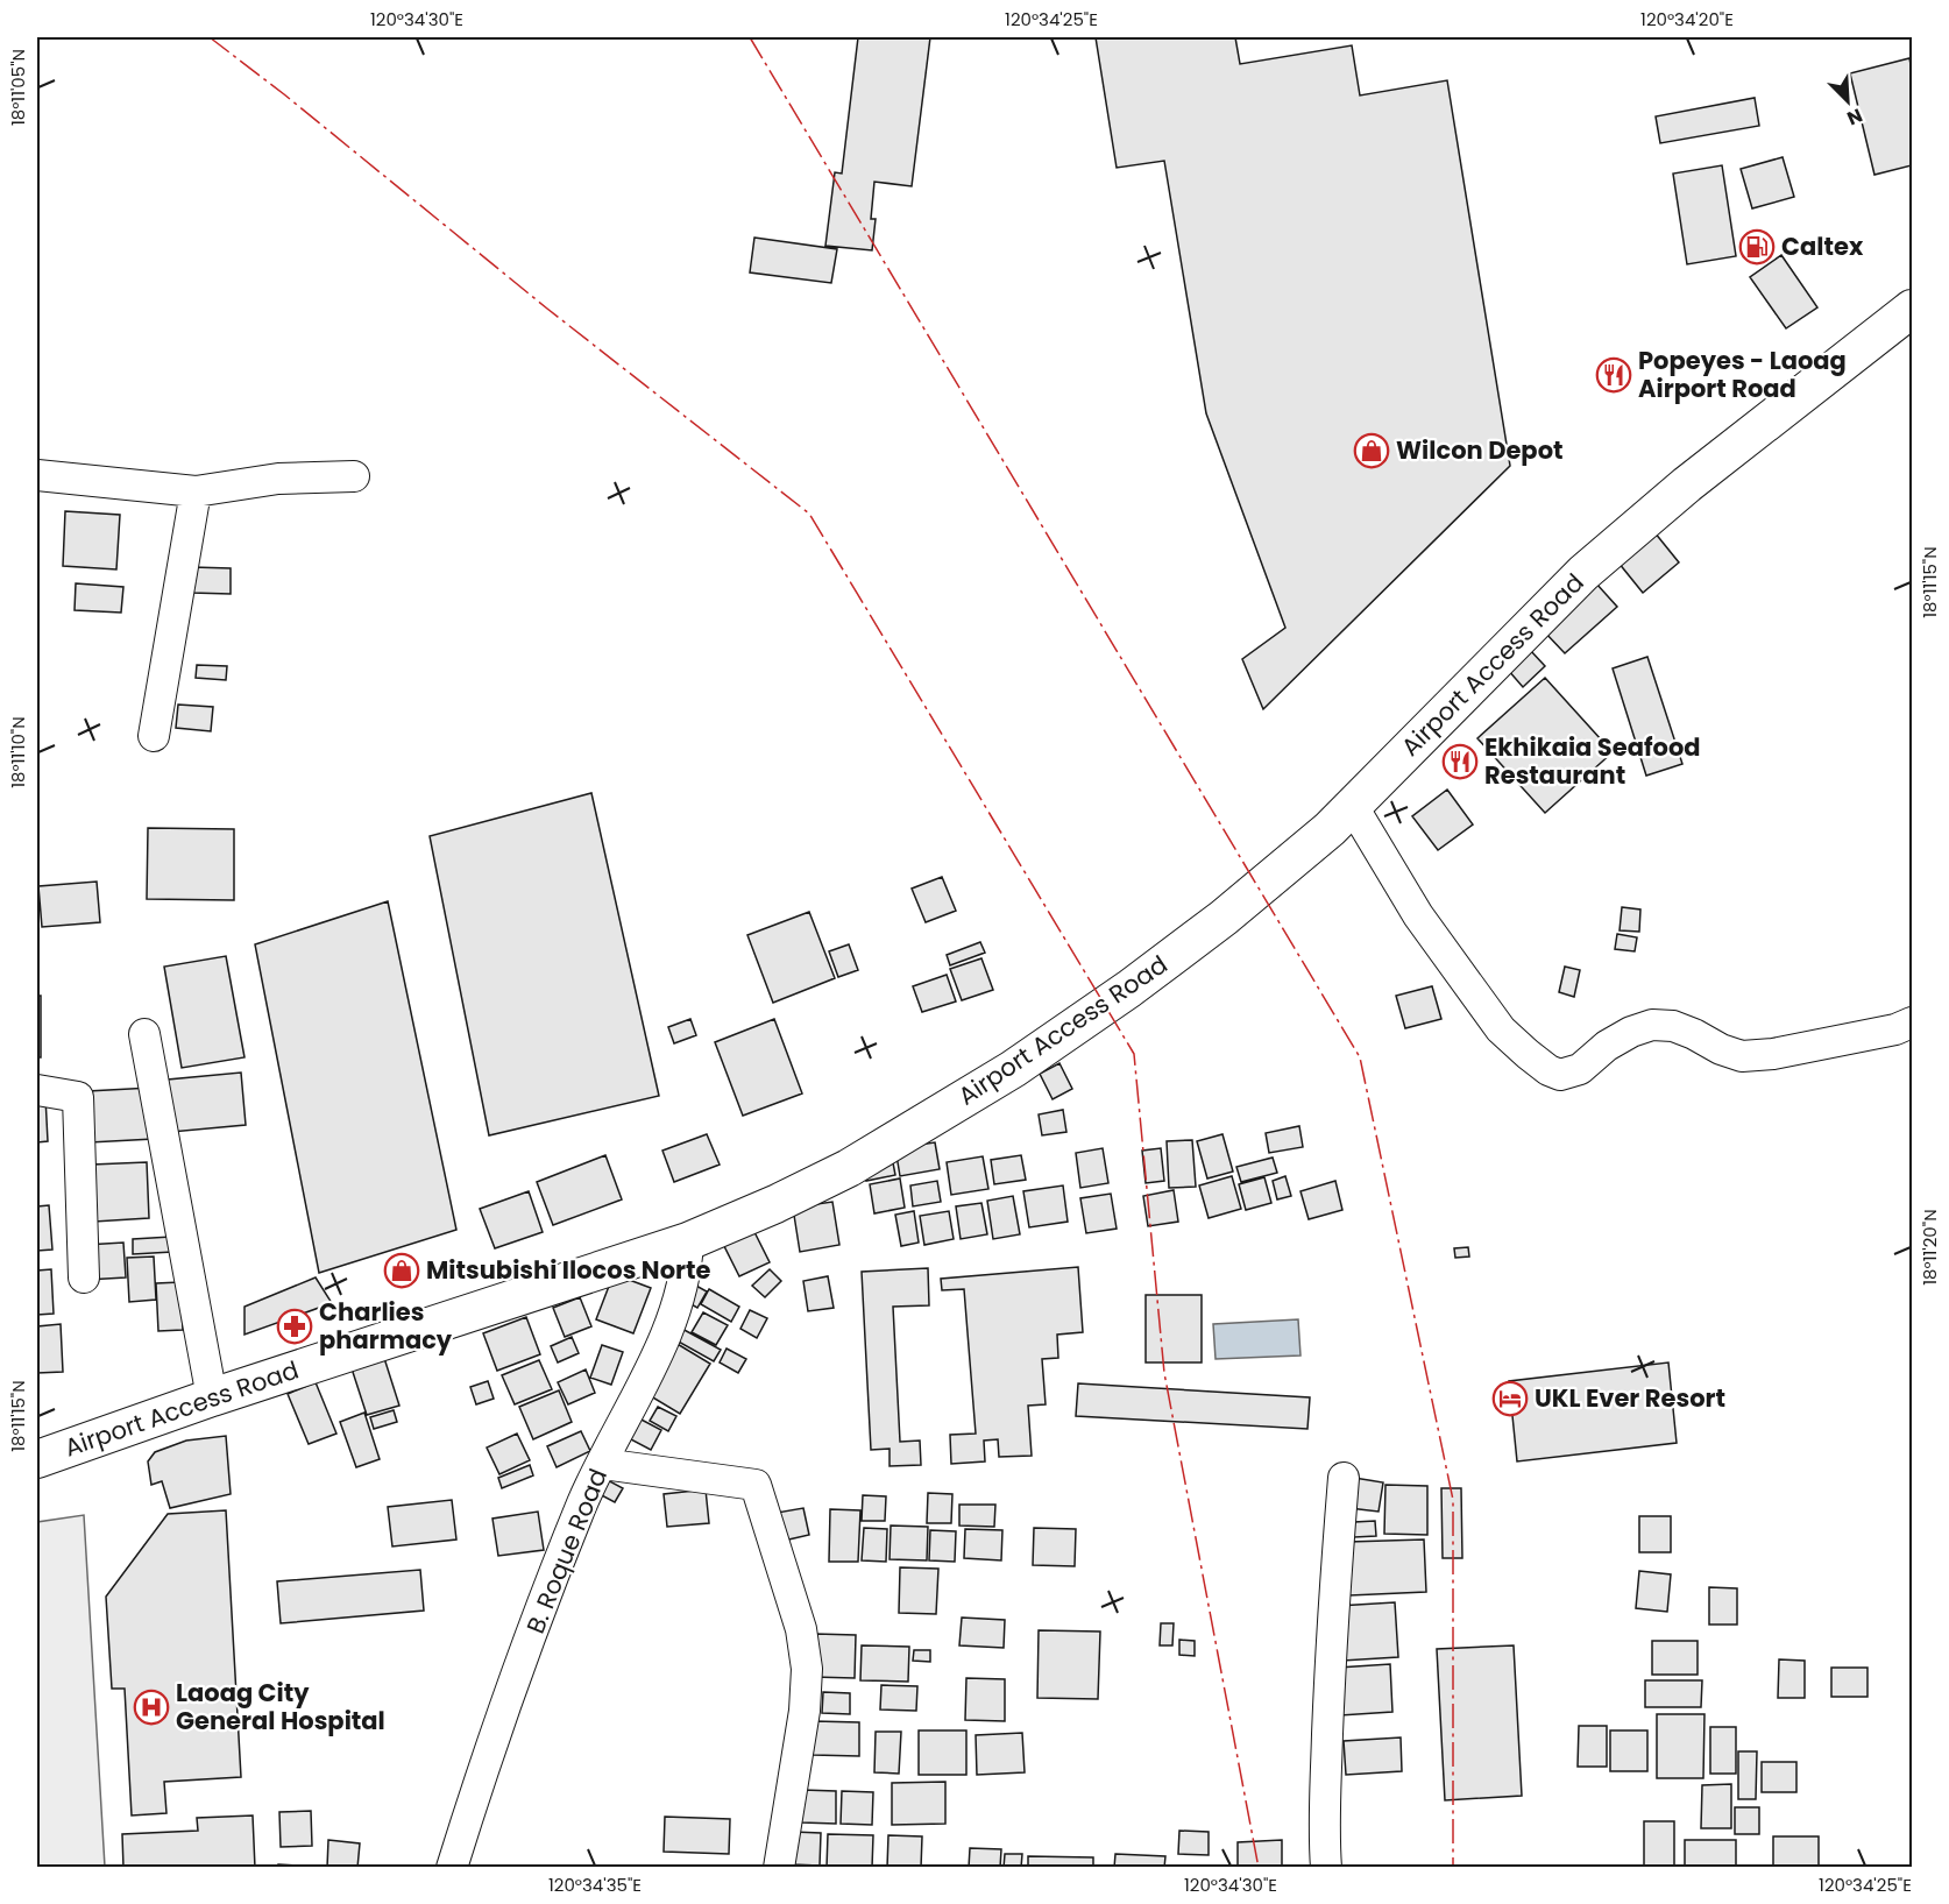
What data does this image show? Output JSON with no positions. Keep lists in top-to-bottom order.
{
  "streets": {
    "main road": ["Airport Access Road"],
    "street": ["B. Roque Road"]
  },
  "crossings": [
    ["Airport Access Road", "B. Roque Road"]
  ],
  "places": {
    "fuel station": ["Caltex"],
    "restaurant": ["Popeyes - Laoag Airport Road", "Ekhikaia Seafood Restaurant"],
    "shop": ["Wilcon Depot", "Mitsubishi Ilocos Norte"],
    "pharmacy": ["Charlies pharmacy"],
    "hotel": ["UKL Ever Resort"],
    "hospital": ["Laoag City General Hospital"]
  },
  "north": "bottom right",
  "coordinates": [
    "120°34'30\"E",
    "120°34'25\"E",
    "120°34'20\"E",
    "18°11'05\"N",
    "18°11'15\"N",
    "18°11'10\"N",
    "18°11'20\"N",
    "120°34'35\"E"
  ]
}
